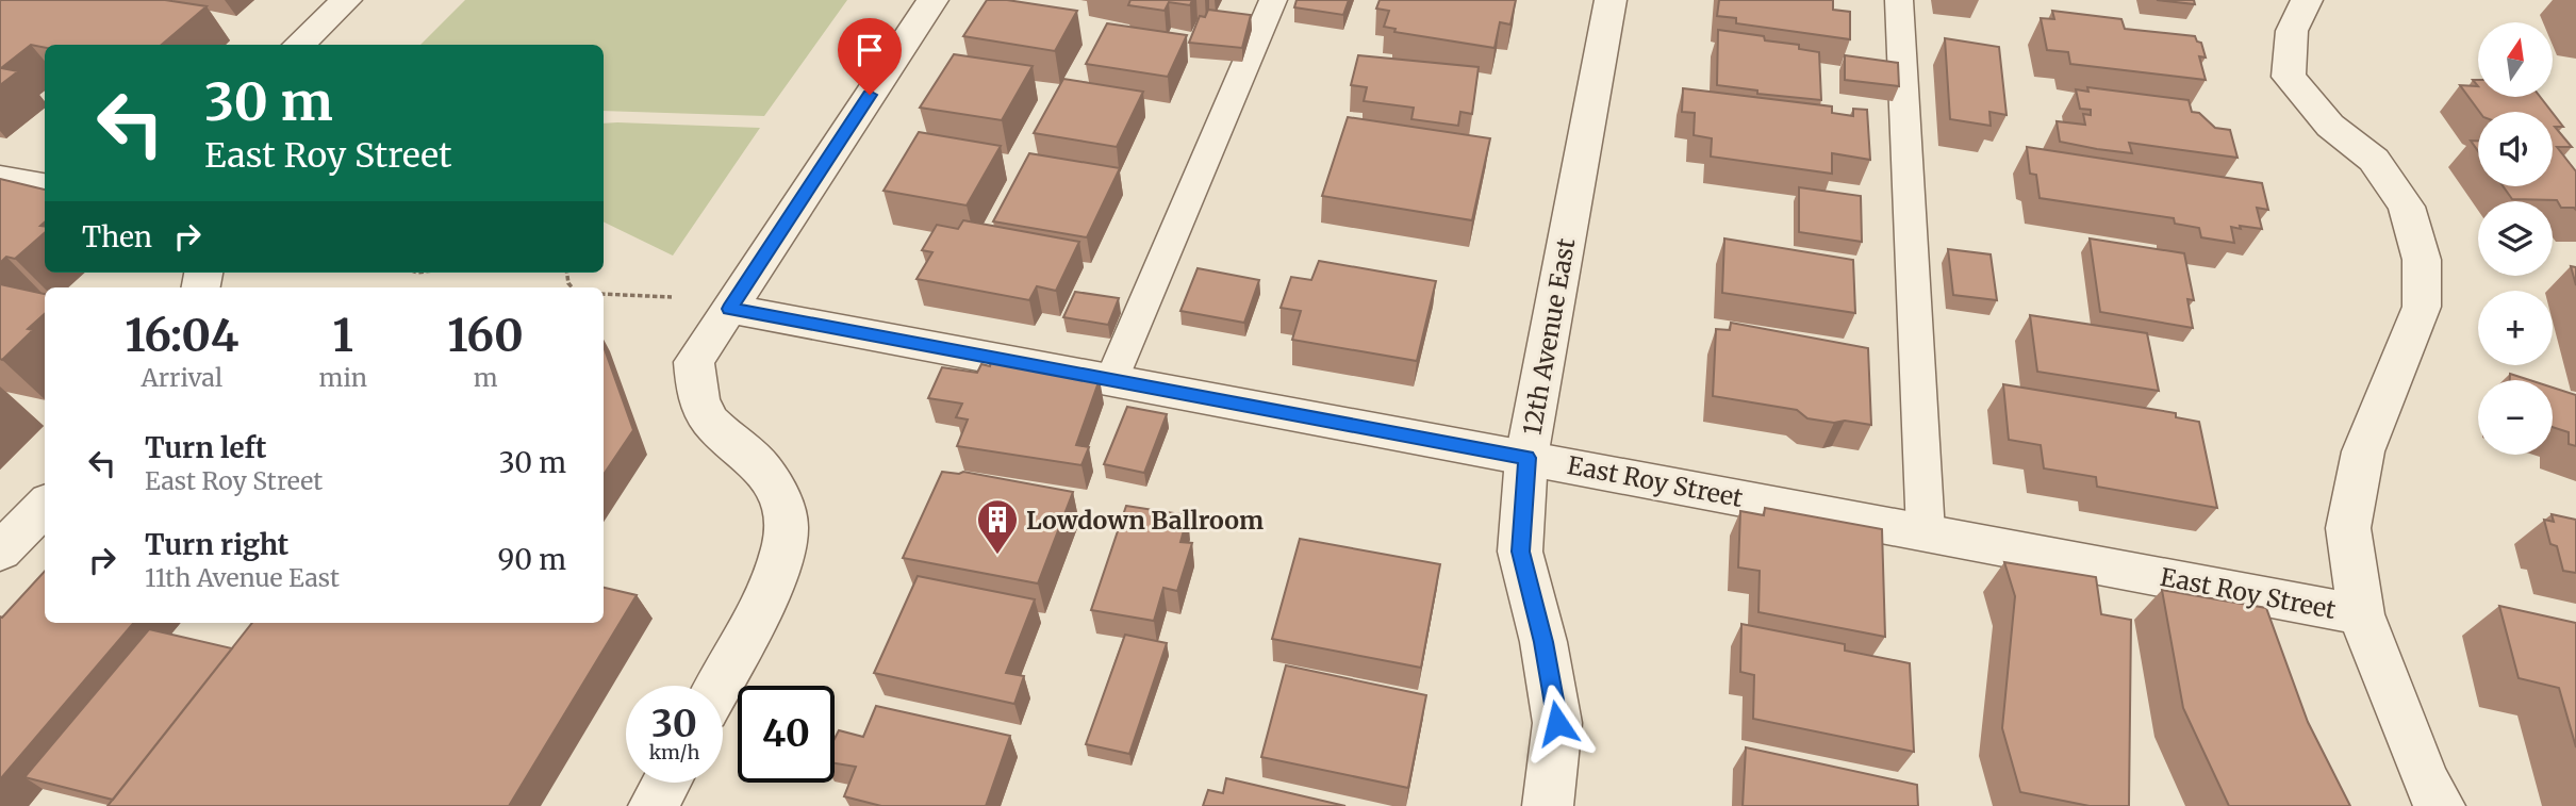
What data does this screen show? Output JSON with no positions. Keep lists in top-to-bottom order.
{
  "streets": {
    "street": ["12th Avenue East", "East Roy Street"]
  },
  "crossings": [
    ["12th Avenue East", "East Roy Street"]
  ],
  "places": {
    "building": ["Lowdown Ballroom"]
  },
  "north": "top",
  "page": {
    "map_buttons": ["+", "−"],
    "turn": ["30 m", "East Roy Street"],
    "then": "Then",
    "eta": [
      "16:04",
      "Arrival",
      "1",
      "min",
      "160",
      "m"
    ],
    "list": [
      {
        "name": "Turn left",
        "note": "East Roy Street",
        "value": "30 m"
      },
      {
        "name": "Turn right",
        "note": "11th Avenue East",
        "value": "90 m"
      }
    ],
    "speed": "30 km/h",
    "limit": "40"
  }
}
